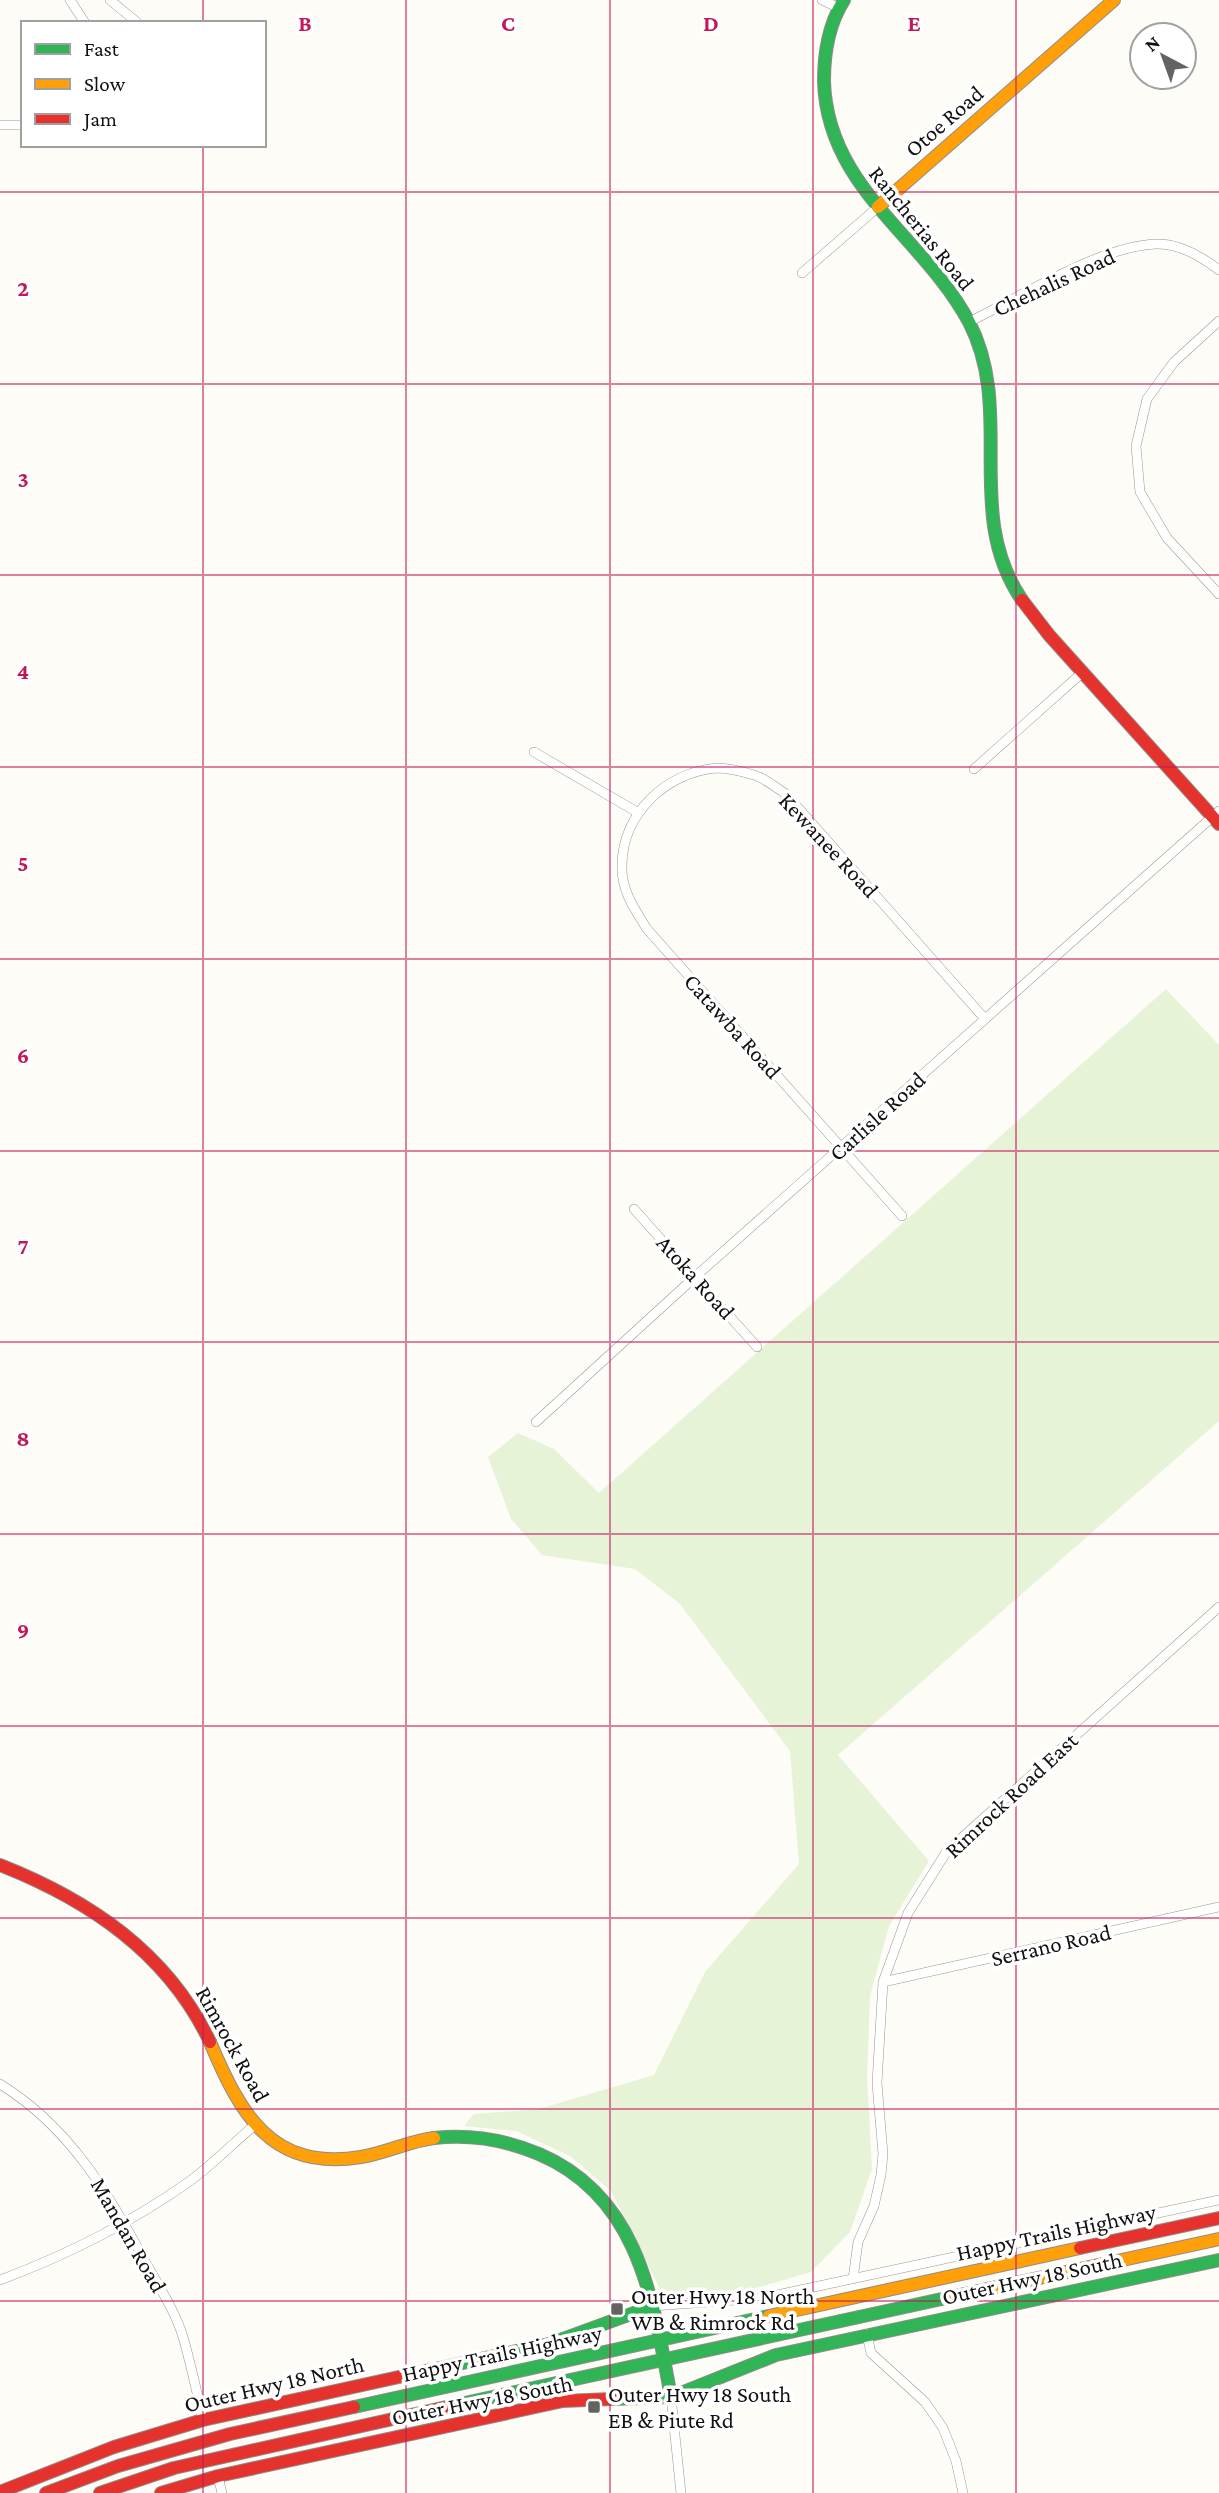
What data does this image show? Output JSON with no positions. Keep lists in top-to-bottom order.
{
  "streets": {
    "street": [
      "Otoe Road",
      "Rancherias Road",
      "Chehalis Road",
      "Kewanee Road",
      "Catawba Road",
      "Carlisle Road",
      "Atoka Road",
      "Rimrock Road East",
      "Serrano Road",
      "Rimrock Road",
      "Happy Trails Highway",
      "Mandan Road",
      "Outer Hwy 18 South",
      "Outer Hwy 18 North"
    ]
  },
  "crossings": [
    ["Otoe Road", "Rancherias Road"],
    ["Rancherias Road", "Chehalis Road"],
    ["Rancherias Road", "Carlisle Road"],
    ["Kewanee Road", "Catawba Road"],
    ["Kewanee Road", "Carlisle Road"],
    ["Catawba Road", "Carlisle Road"],
    ["Carlisle Road", "Atoka Road"],
    ["Rimrock Road East", "Serrano Road"],
    ["Rimrock Road East", "Outer Hwy 18 North"],
    ["Rimrock Road", "Happy Trails Highway"],
    ["Rimrock Road", "Outer Hwy 18 South"],
    ["Rimrock Road", "Outer Hwy 18 North"],
    ["Mandan Road", "Outer Hwy 18 North"]
  ],
  "places": {
    "transit": ["Outer Hwy 18 North WB & Rimrock Rd", "Outer Hwy 18 South EB & Piute Rd"]
  },
  "legend": ["Fast", "Slow", "Jam"],
  "north": "top left",
  "grid": {
    "columns": [
      "B",
      "C",
      "D",
      "E"
    ],
    "rows": [
      "2",
      "3",
      "4",
      "5",
      "6",
      "7",
      "8",
      "9"
    ]
  }
}
